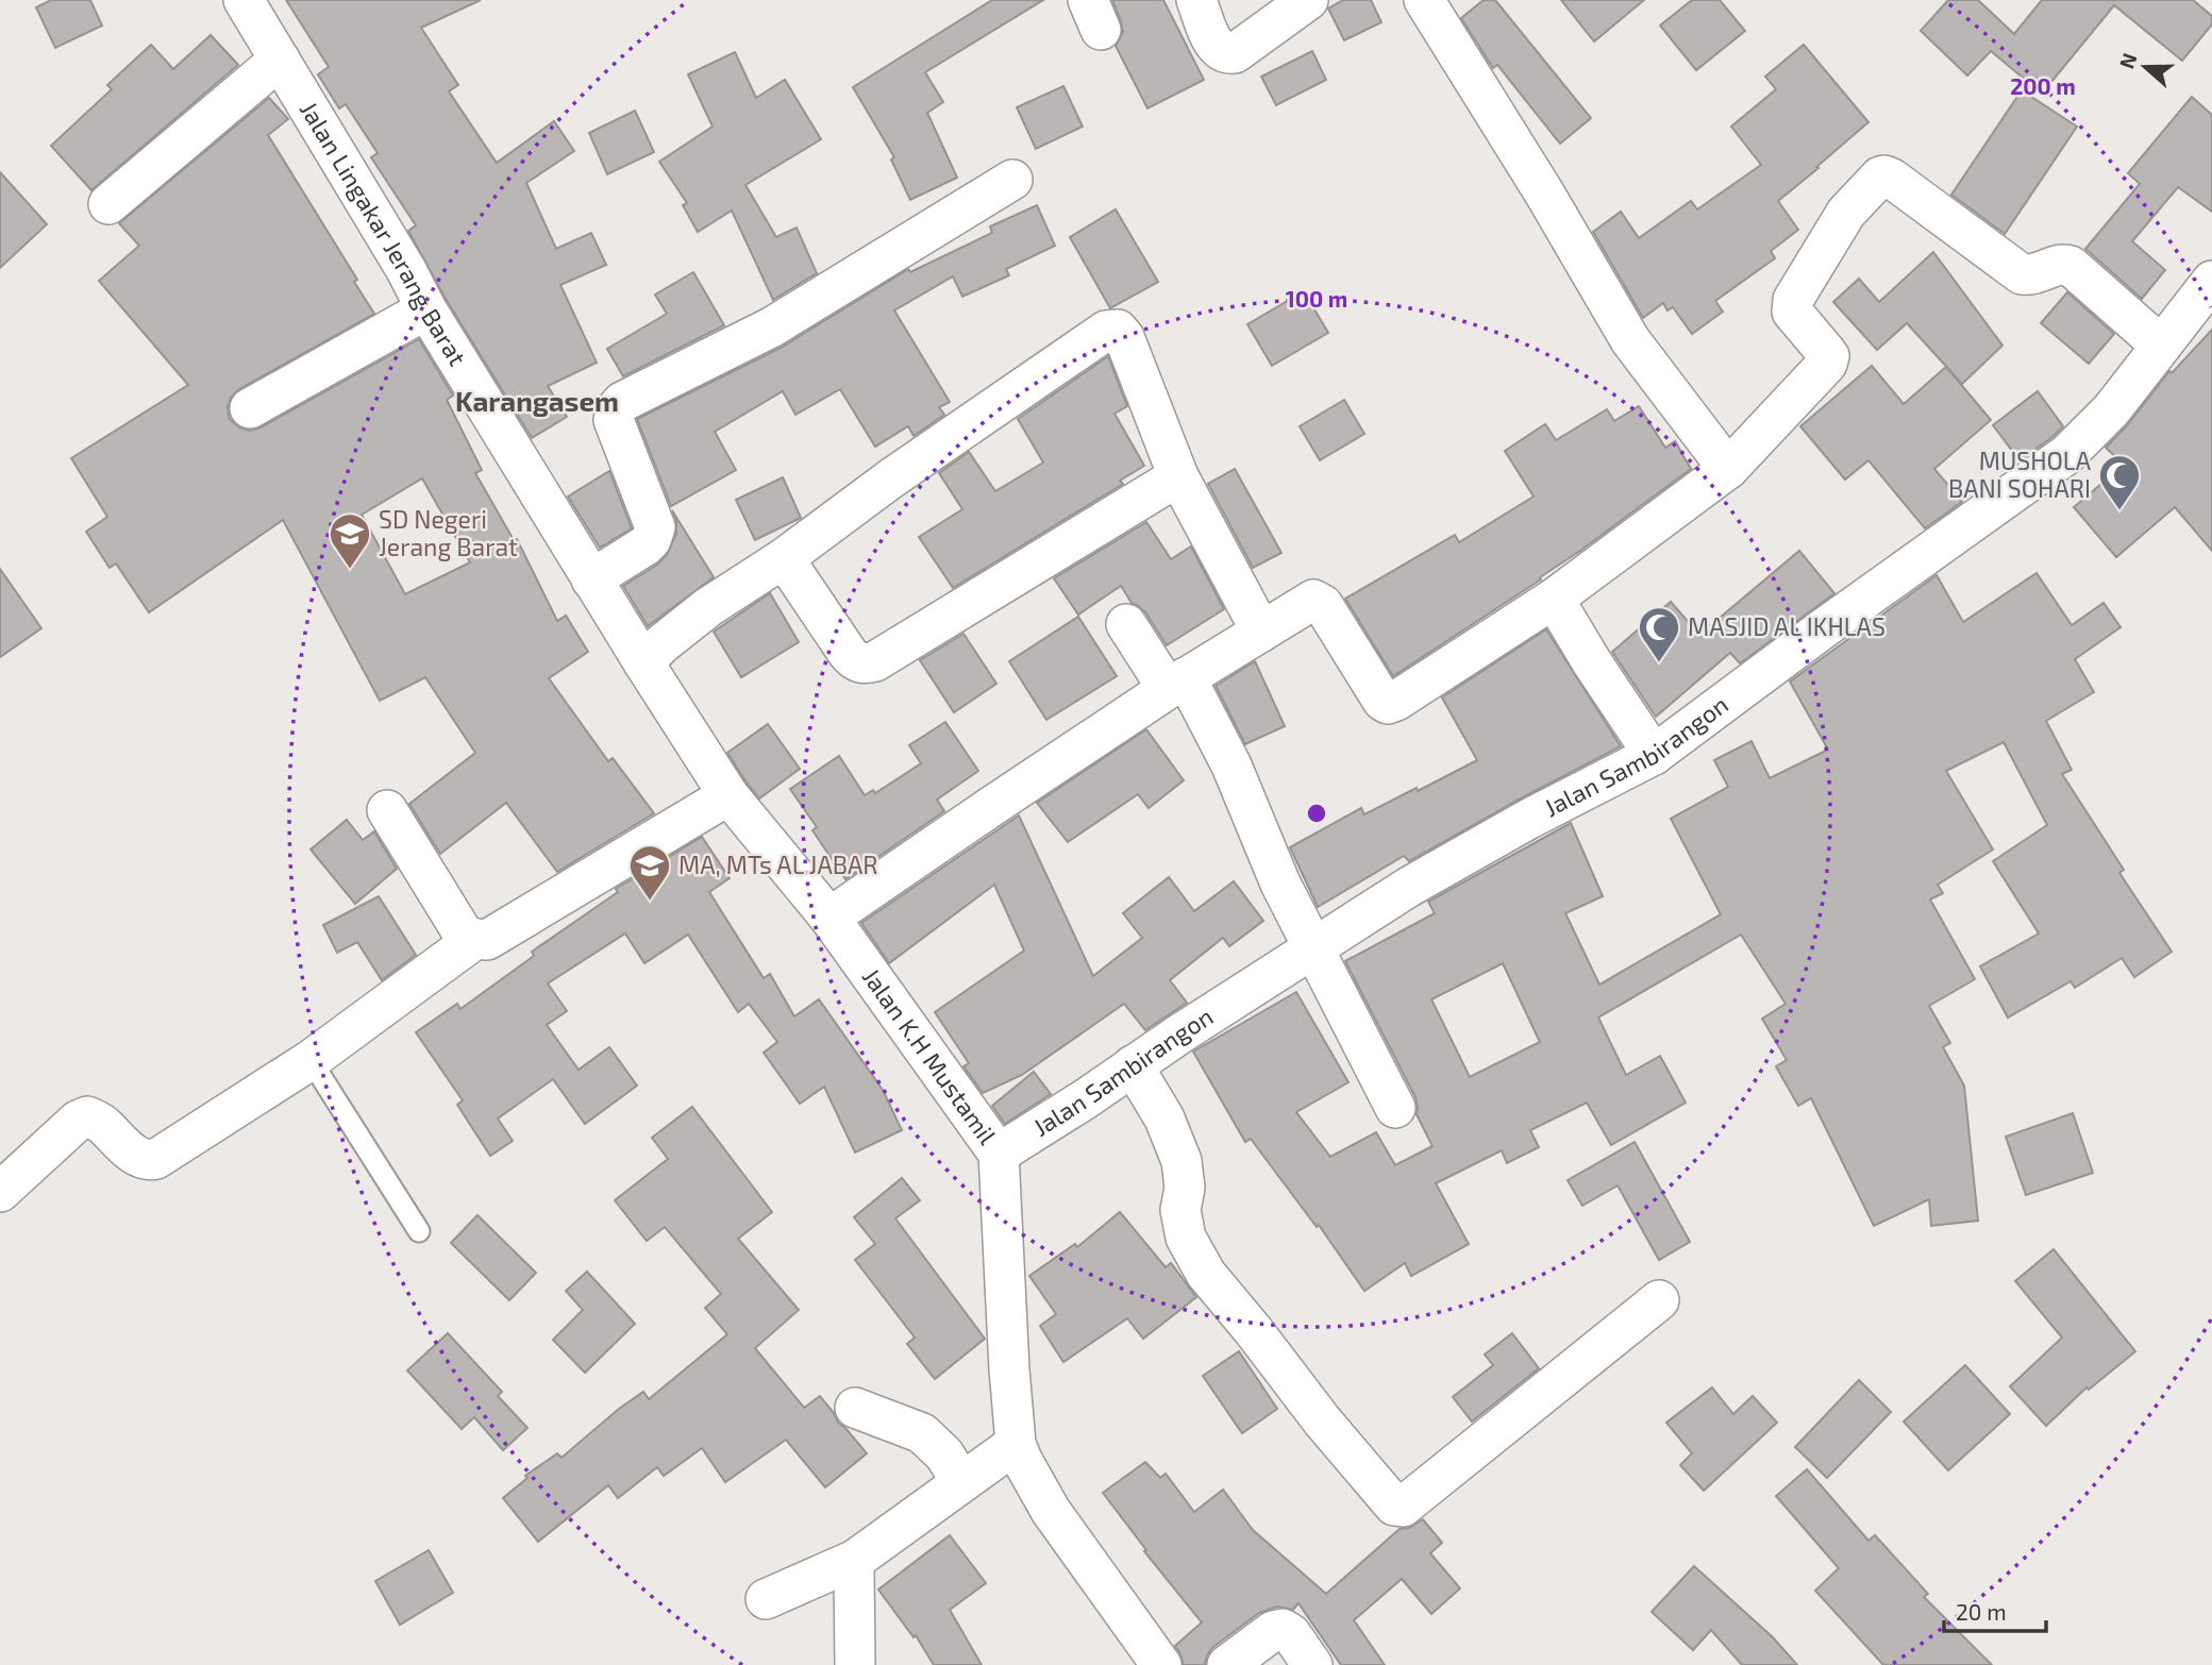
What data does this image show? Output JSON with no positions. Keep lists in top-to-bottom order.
{
  "streets": {
    "street": ["Jalan Lingakar Jerang Barat", "Jalan Sambirangon", "Jalan K.H Mustamil"]
  },
  "crossings": [
    ["Jalan Lingakar Jerang Barat", "Jalan K.H Mustamil"],
    ["Jalan Sambirangon", "Jalan K.H Mustamil"]
  ],
  "districts": ["Karangasem"],
  "places": {
    "mosque": ["MUSHOLA BANI SOHARI", "MASJID AL IKHLAS"],
    "school or university": ["SD Negeri Jerang Barat", "MA, MTs AL JABAR"]
  },
  "scale_bar": "20 m",
  "north": "left",
  "rings": ["200 m", "100 m"]
}
